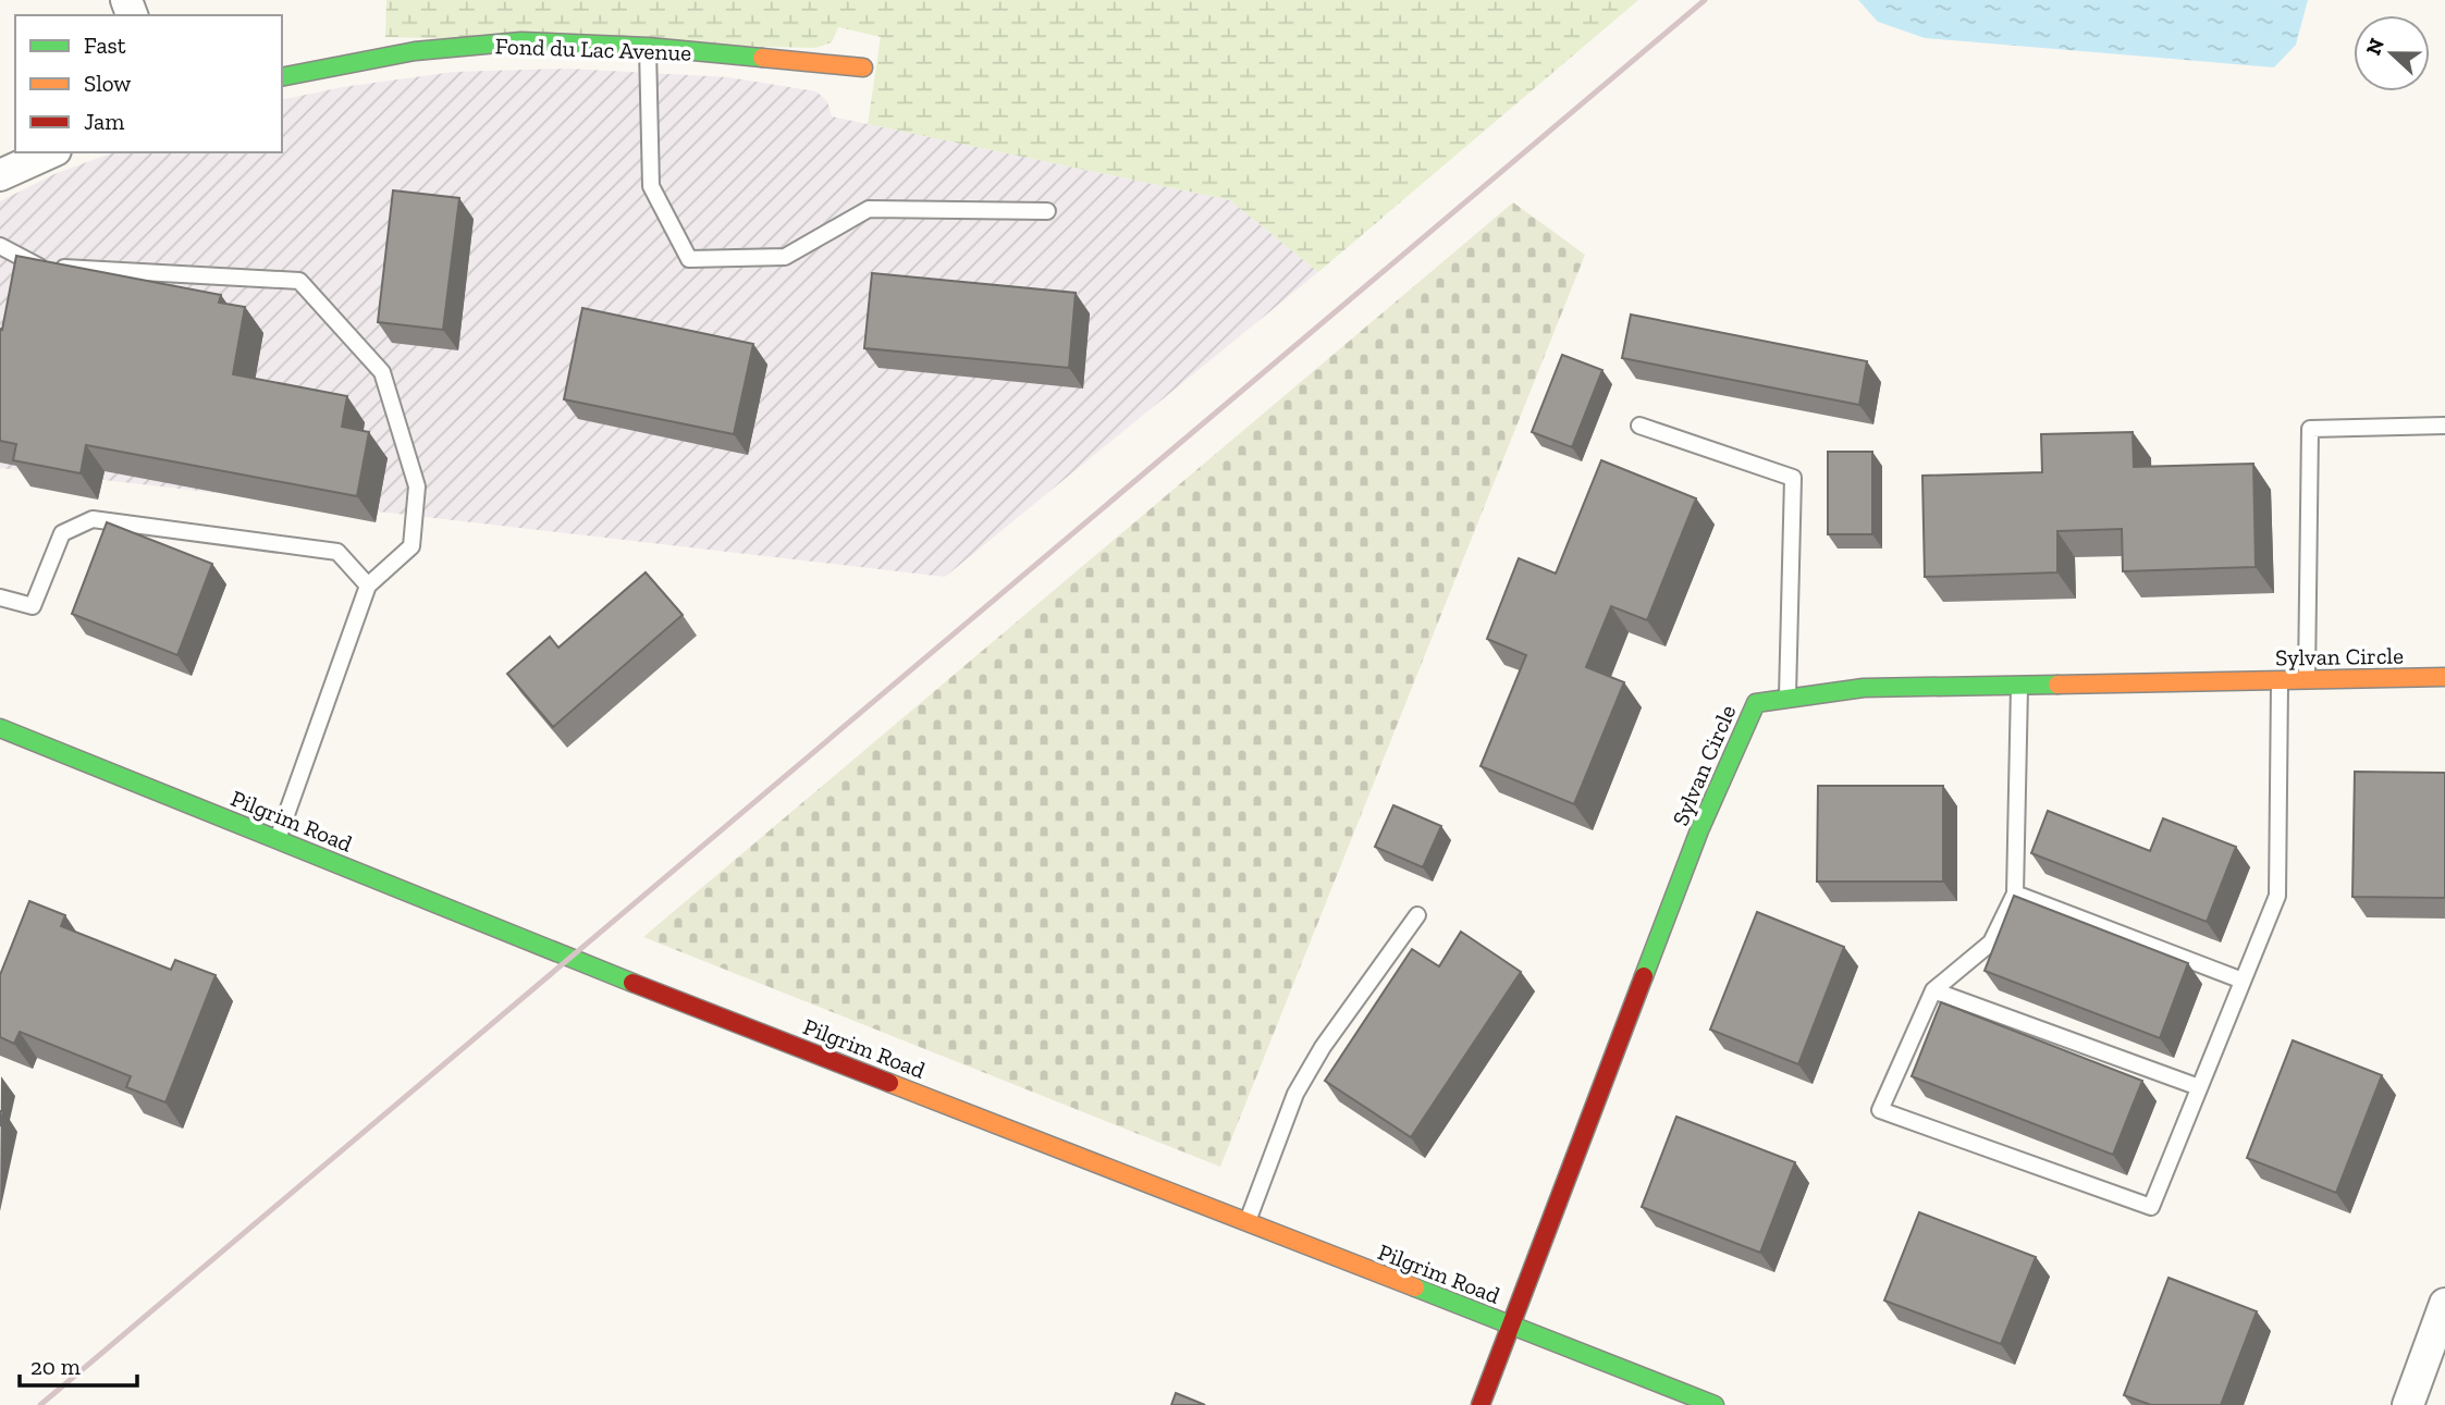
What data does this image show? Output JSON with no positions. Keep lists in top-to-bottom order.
{
  "streets": {
    "street": ["Fond du Lac Avenue", "Sylvan Circle", "Pilgrim Road"]
  },
  "crossings": [
    ["Sylvan Circle", "Pilgrim Road"]
  ],
  "legend": ["Fast", "Slow", "Jam"],
  "scale_bar": "20 m",
  "north": "left"
}
